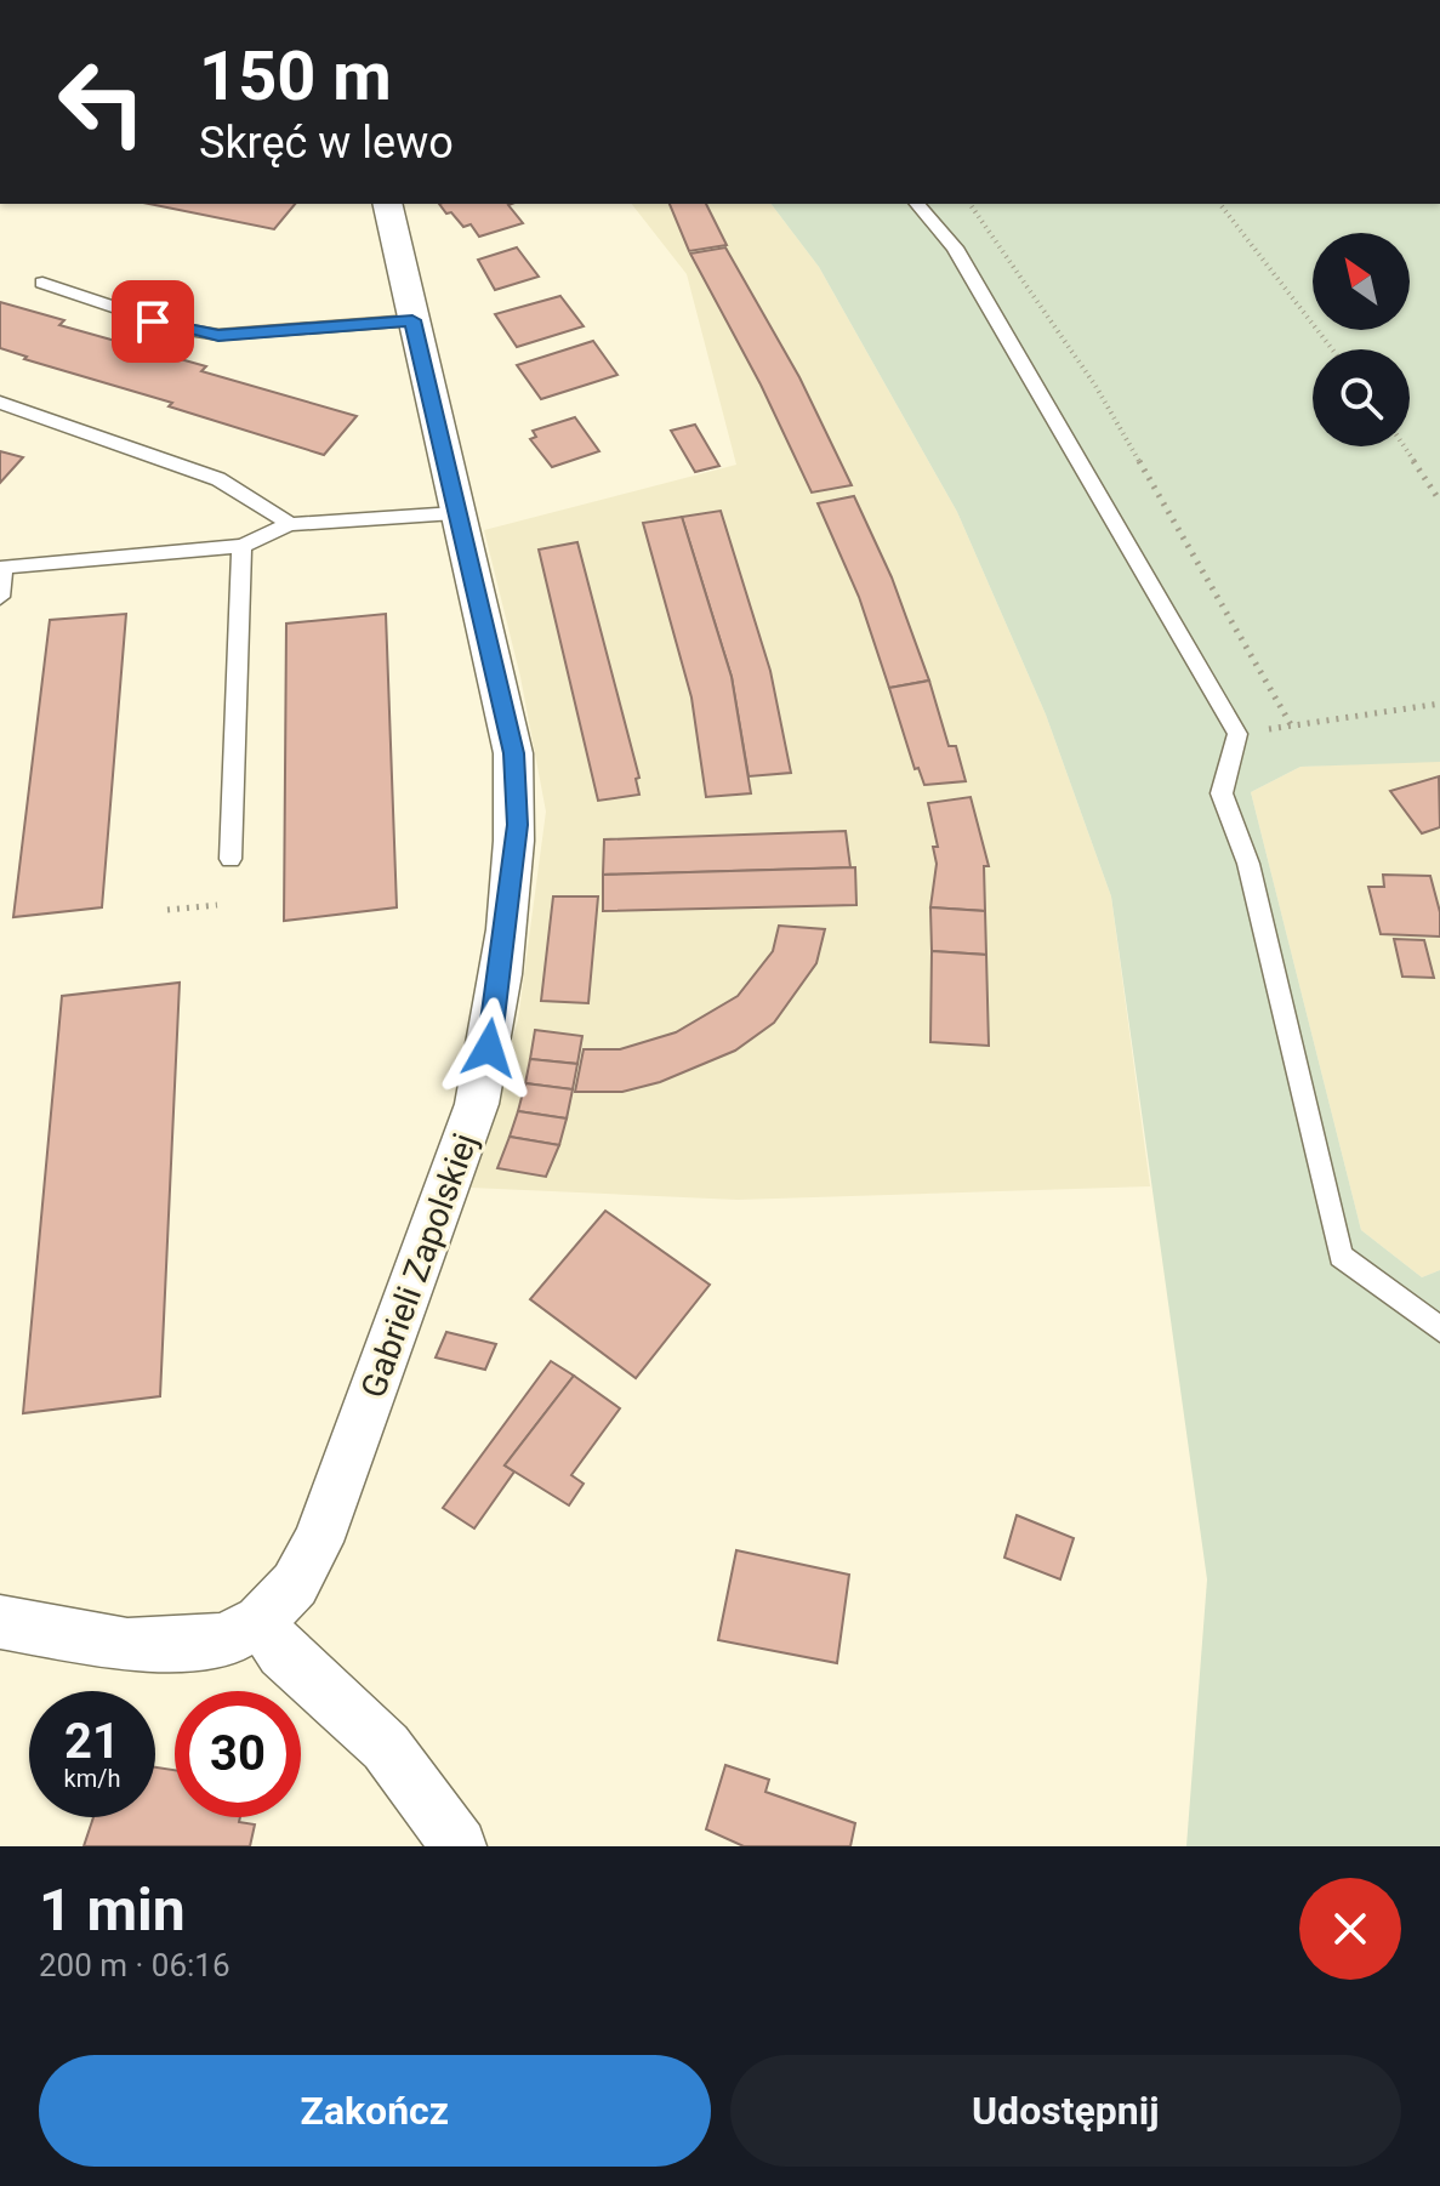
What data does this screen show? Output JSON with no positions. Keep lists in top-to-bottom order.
{
  "streets": {
    "street": ["Gabrieli Zapolskiej"]
  },
  "north": "top left",
  "page": {
    "turn": ["150 m", "Skręć w lewo"],
    "speed": "21 km/h",
    "limit": "30",
    "heading": ["1 min", "200 m · 06:16"],
    "buttons": ["Zakończ", "Udostępnij"]
  }
}
